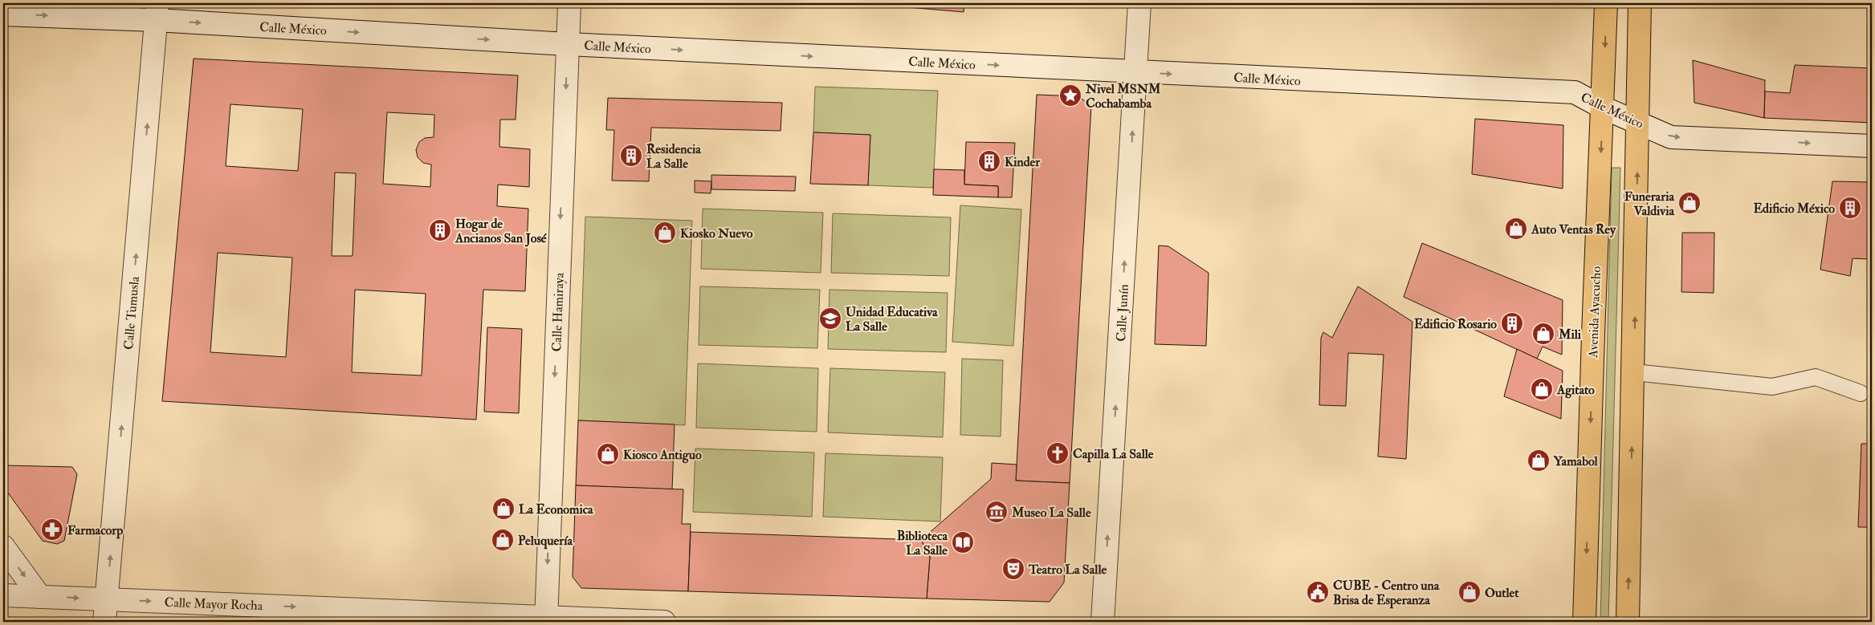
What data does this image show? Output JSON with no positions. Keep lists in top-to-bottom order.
{
  "streets": {
    "main road": ["Avenida Ayacucho"],
    "street": [
      "Calle México",
      "Calle Hamiraya",
      "Calle Tumusla",
      "Calle Junín",
      "Calle Mayor Rocha"
    ]
  },
  "crossings": [
    ["Calle México", "Calle Hamiraya"],
    ["Calle México", "Avenida Ayacucho"],
    ["Calle México", "Calle Tumusla"],
    ["Calle México", "Calle Junín"],
    ["Calle Hamiraya", "Calle Mayor Rocha"],
    ["Calle Tumusla", "Calle Mayor Rocha"]
  ],
  "one_way": [
    "Calle México",
    "Calle Hamiraya",
    "Calle Tumusla",
    "Calle Junín",
    "Calle Mayor Rocha"
  ],
  "places": {
    "place": ["Nivel MSNM Cochabamba"],
    "building": [
      "Residencia La Salle",
      "Kinder",
      "Edificio México",
      "Hogar de Ancianos San José",
      "Edificio Rosario"
    ],
    "shop": [
      "Funeraria Valdivia",
      "Auto Ventas Rey",
      "Kiosko Nuevo",
      "Mili",
      "Agitato",
      "Kiosco Antiguo",
      "Yamabol",
      "La Economica",
      "Peluquería",
      "Outlet"
    ],
    "school or university": ["Unidad Educativa La Salle"],
    "church": ["Capilla La Salle"],
    "museum": ["Museo La Salle"],
    "pharmacy": ["Farmacorp"],
    "library": ["Biblioteca La Salle"],
    "theatre": ["Teatro La Salle"],
    "public building": ["CUBE - Centro una Brisa de Esperanza"]
  }
}
